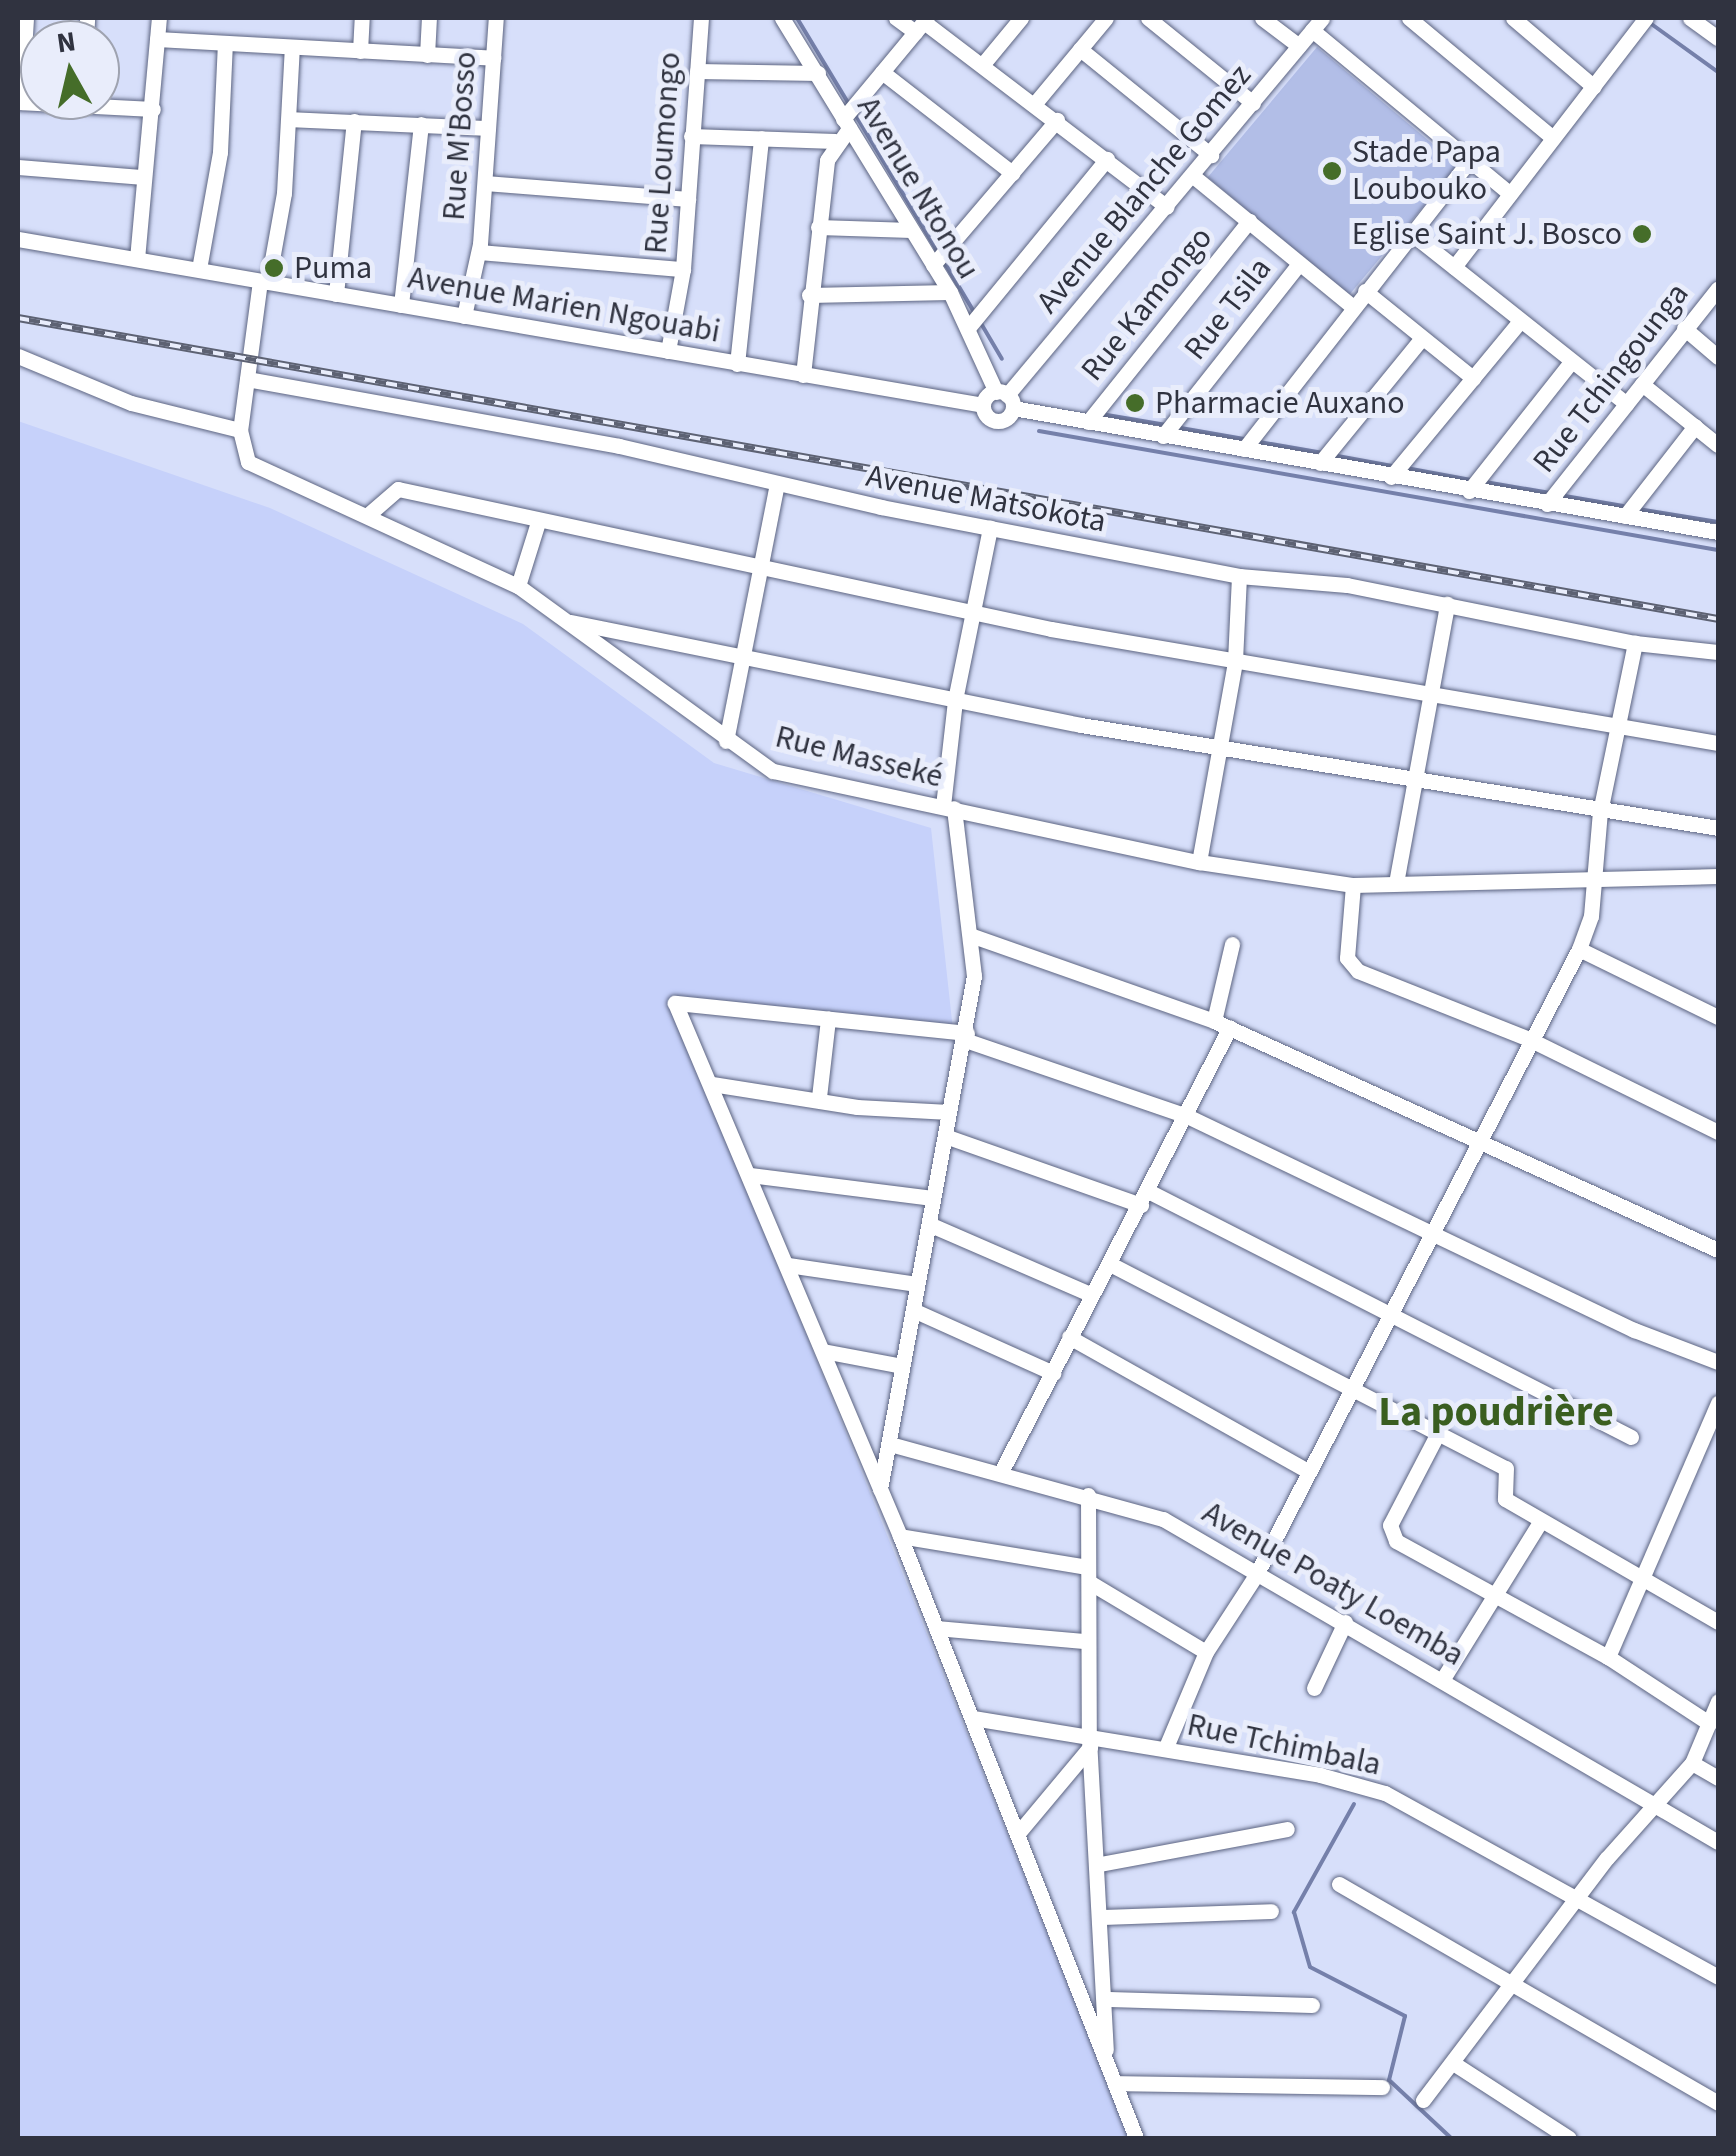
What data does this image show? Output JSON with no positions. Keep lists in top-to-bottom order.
{
  "streets": {
    "street": [
      "Rue M'Bosso",
      "Rue Loumongo",
      "Avenue Ntonou",
      "Avenue Blanche Gomez",
      "Rue Kamongo",
      "Avenue Marien Ngouabi",
      "Rue Tsila",
      "Rue Tchingounga",
      "Avenue Matsokota",
      "Rue Masseké",
      "Avenue Poaty Loemba",
      "Rue Tchimbala"
    ]
  },
  "crossings": [
    ["Rue M'Bosso", "Avenue Marien Ngouabi"],
    ["Rue Loumongo", "Avenue Marien Ngouabi"],
    ["Avenue Ntonou", "Avenue Blanche Gomez"],
    ["Avenue Ntonou", "Avenue Marien Ngouabi"],
    ["Avenue Blanche Gomez", "Avenue Marien Ngouabi"]
  ],
  "districts": ["La poudrière"],
  "places": [
    "Stade Papa Loubouko",
    "Eglise Saint J. Bosco",
    "Puma",
    "Pharmacie Auxano"
  ],
  "north": "top"
}
